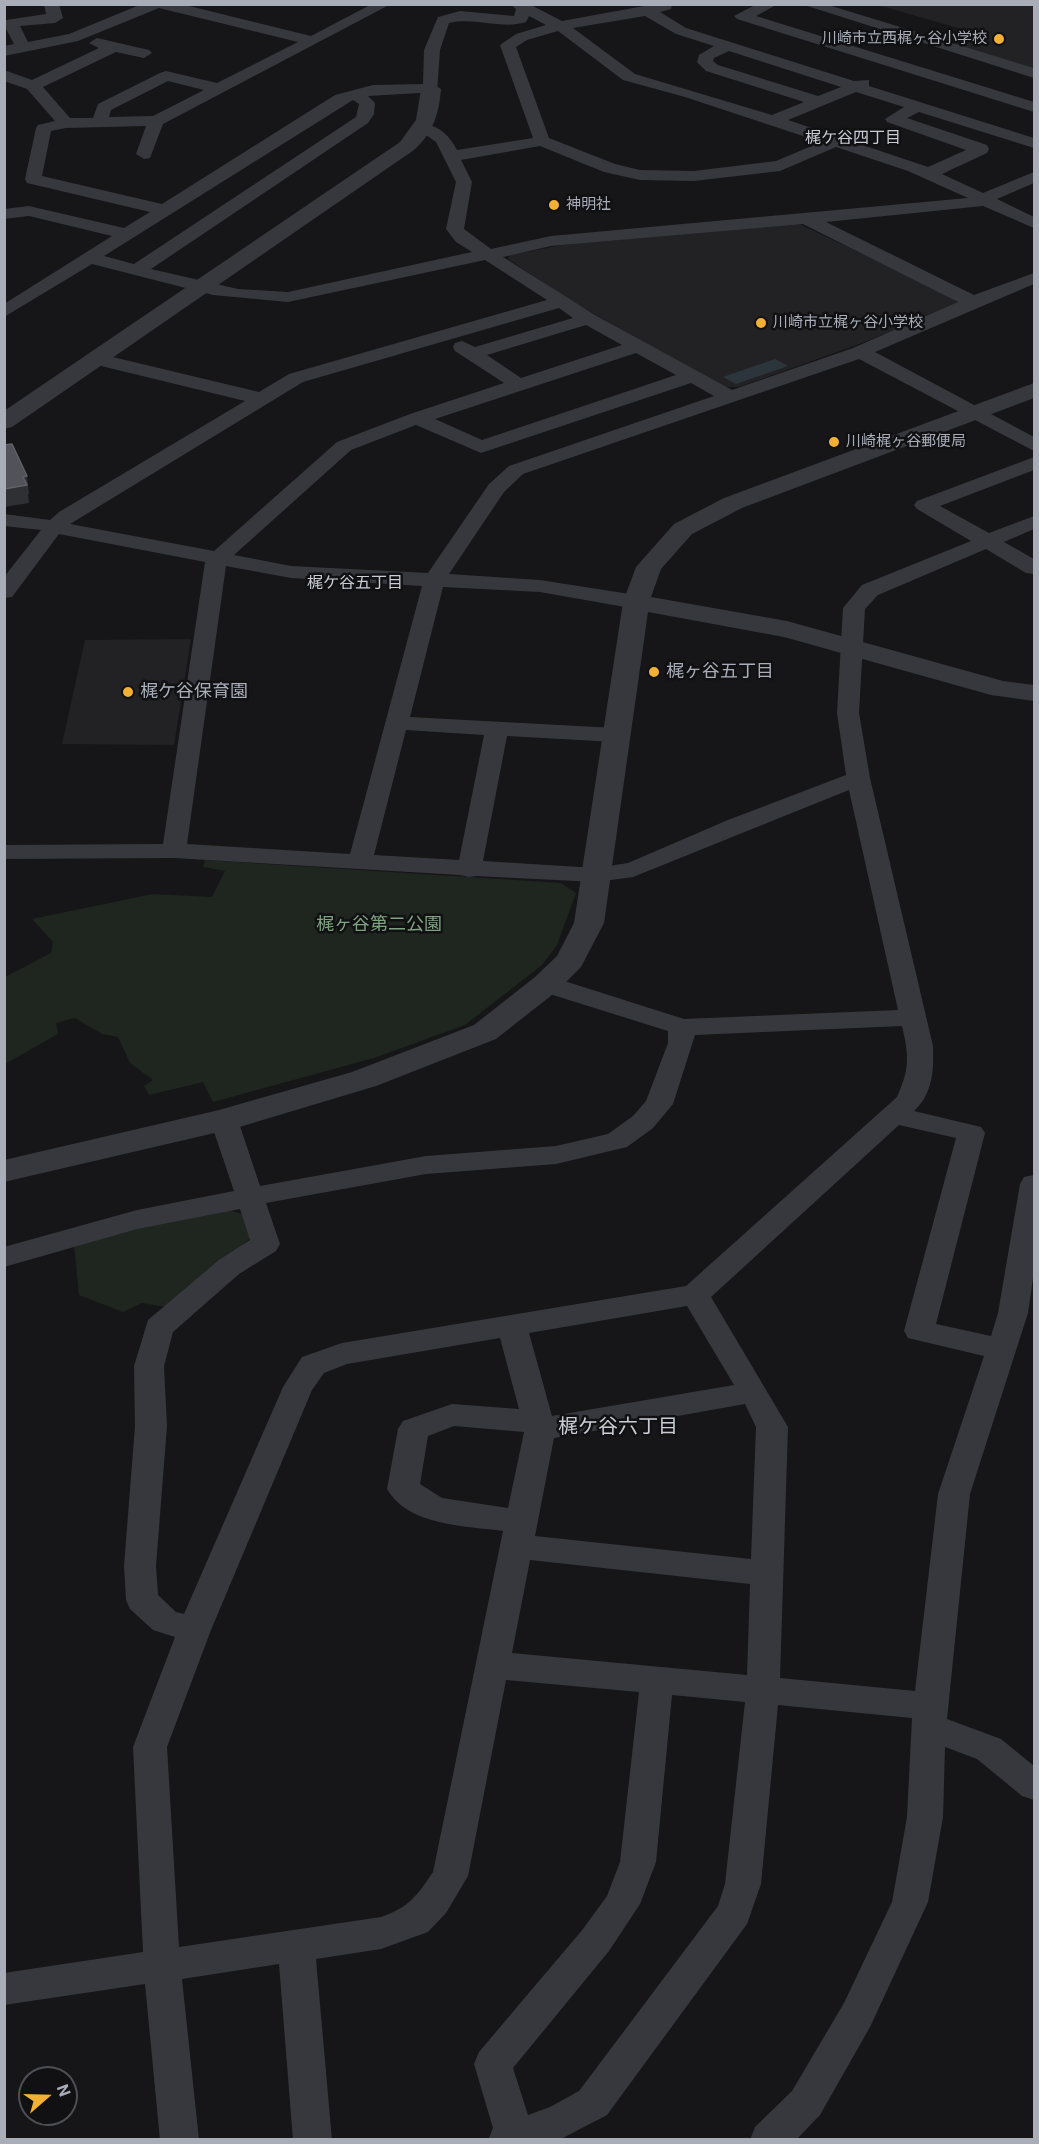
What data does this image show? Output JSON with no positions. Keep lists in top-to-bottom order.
{
  "districts": ["梶ケ谷四丁目", "梶ケ谷五丁目", "梶ケ谷六丁目"],
  "parks": ["梶ヶ谷第二公園"],
  "places": [
    "川崎市立西梶ヶ谷小学校",
    "神明社",
    "川崎市立梶ヶ谷小学校",
    "川崎梶ヶ谷郵便局",
    "梶ヶ谷五丁目",
    "梶ケ谷保育園"
  ],
  "north": "right"
}
